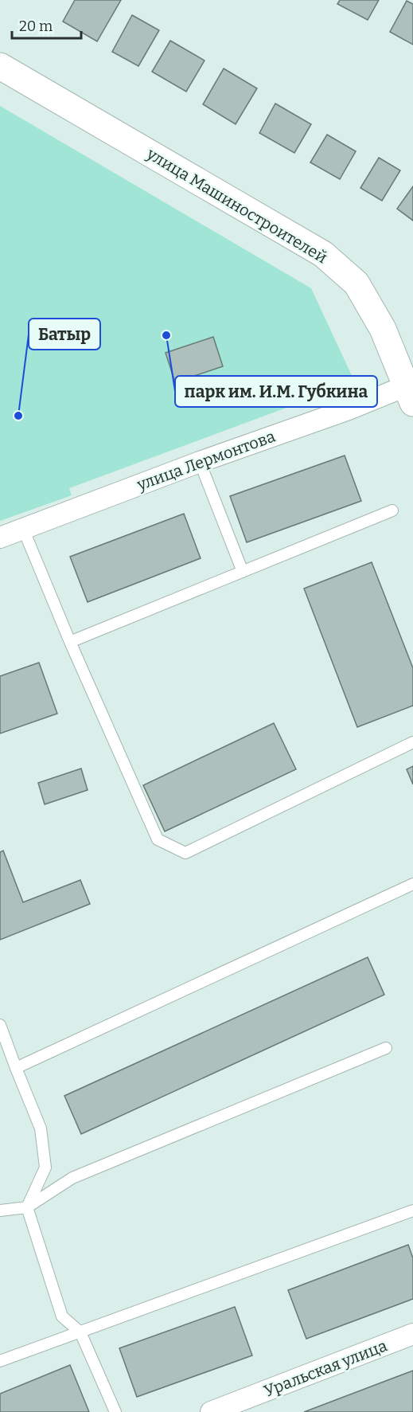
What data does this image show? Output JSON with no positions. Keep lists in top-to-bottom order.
{
  "streets": {
    "street": ["улица Машиностроителей", "улица Лермонтова", "Уральская улица"]
  },
  "crossings": [
    ["улица Машиностроителей", "улица Лермонтова"]
  ],
  "places": ["парк им. И.М. Губкина", "Батыр"],
  "scale_bar": "20 m"
}
